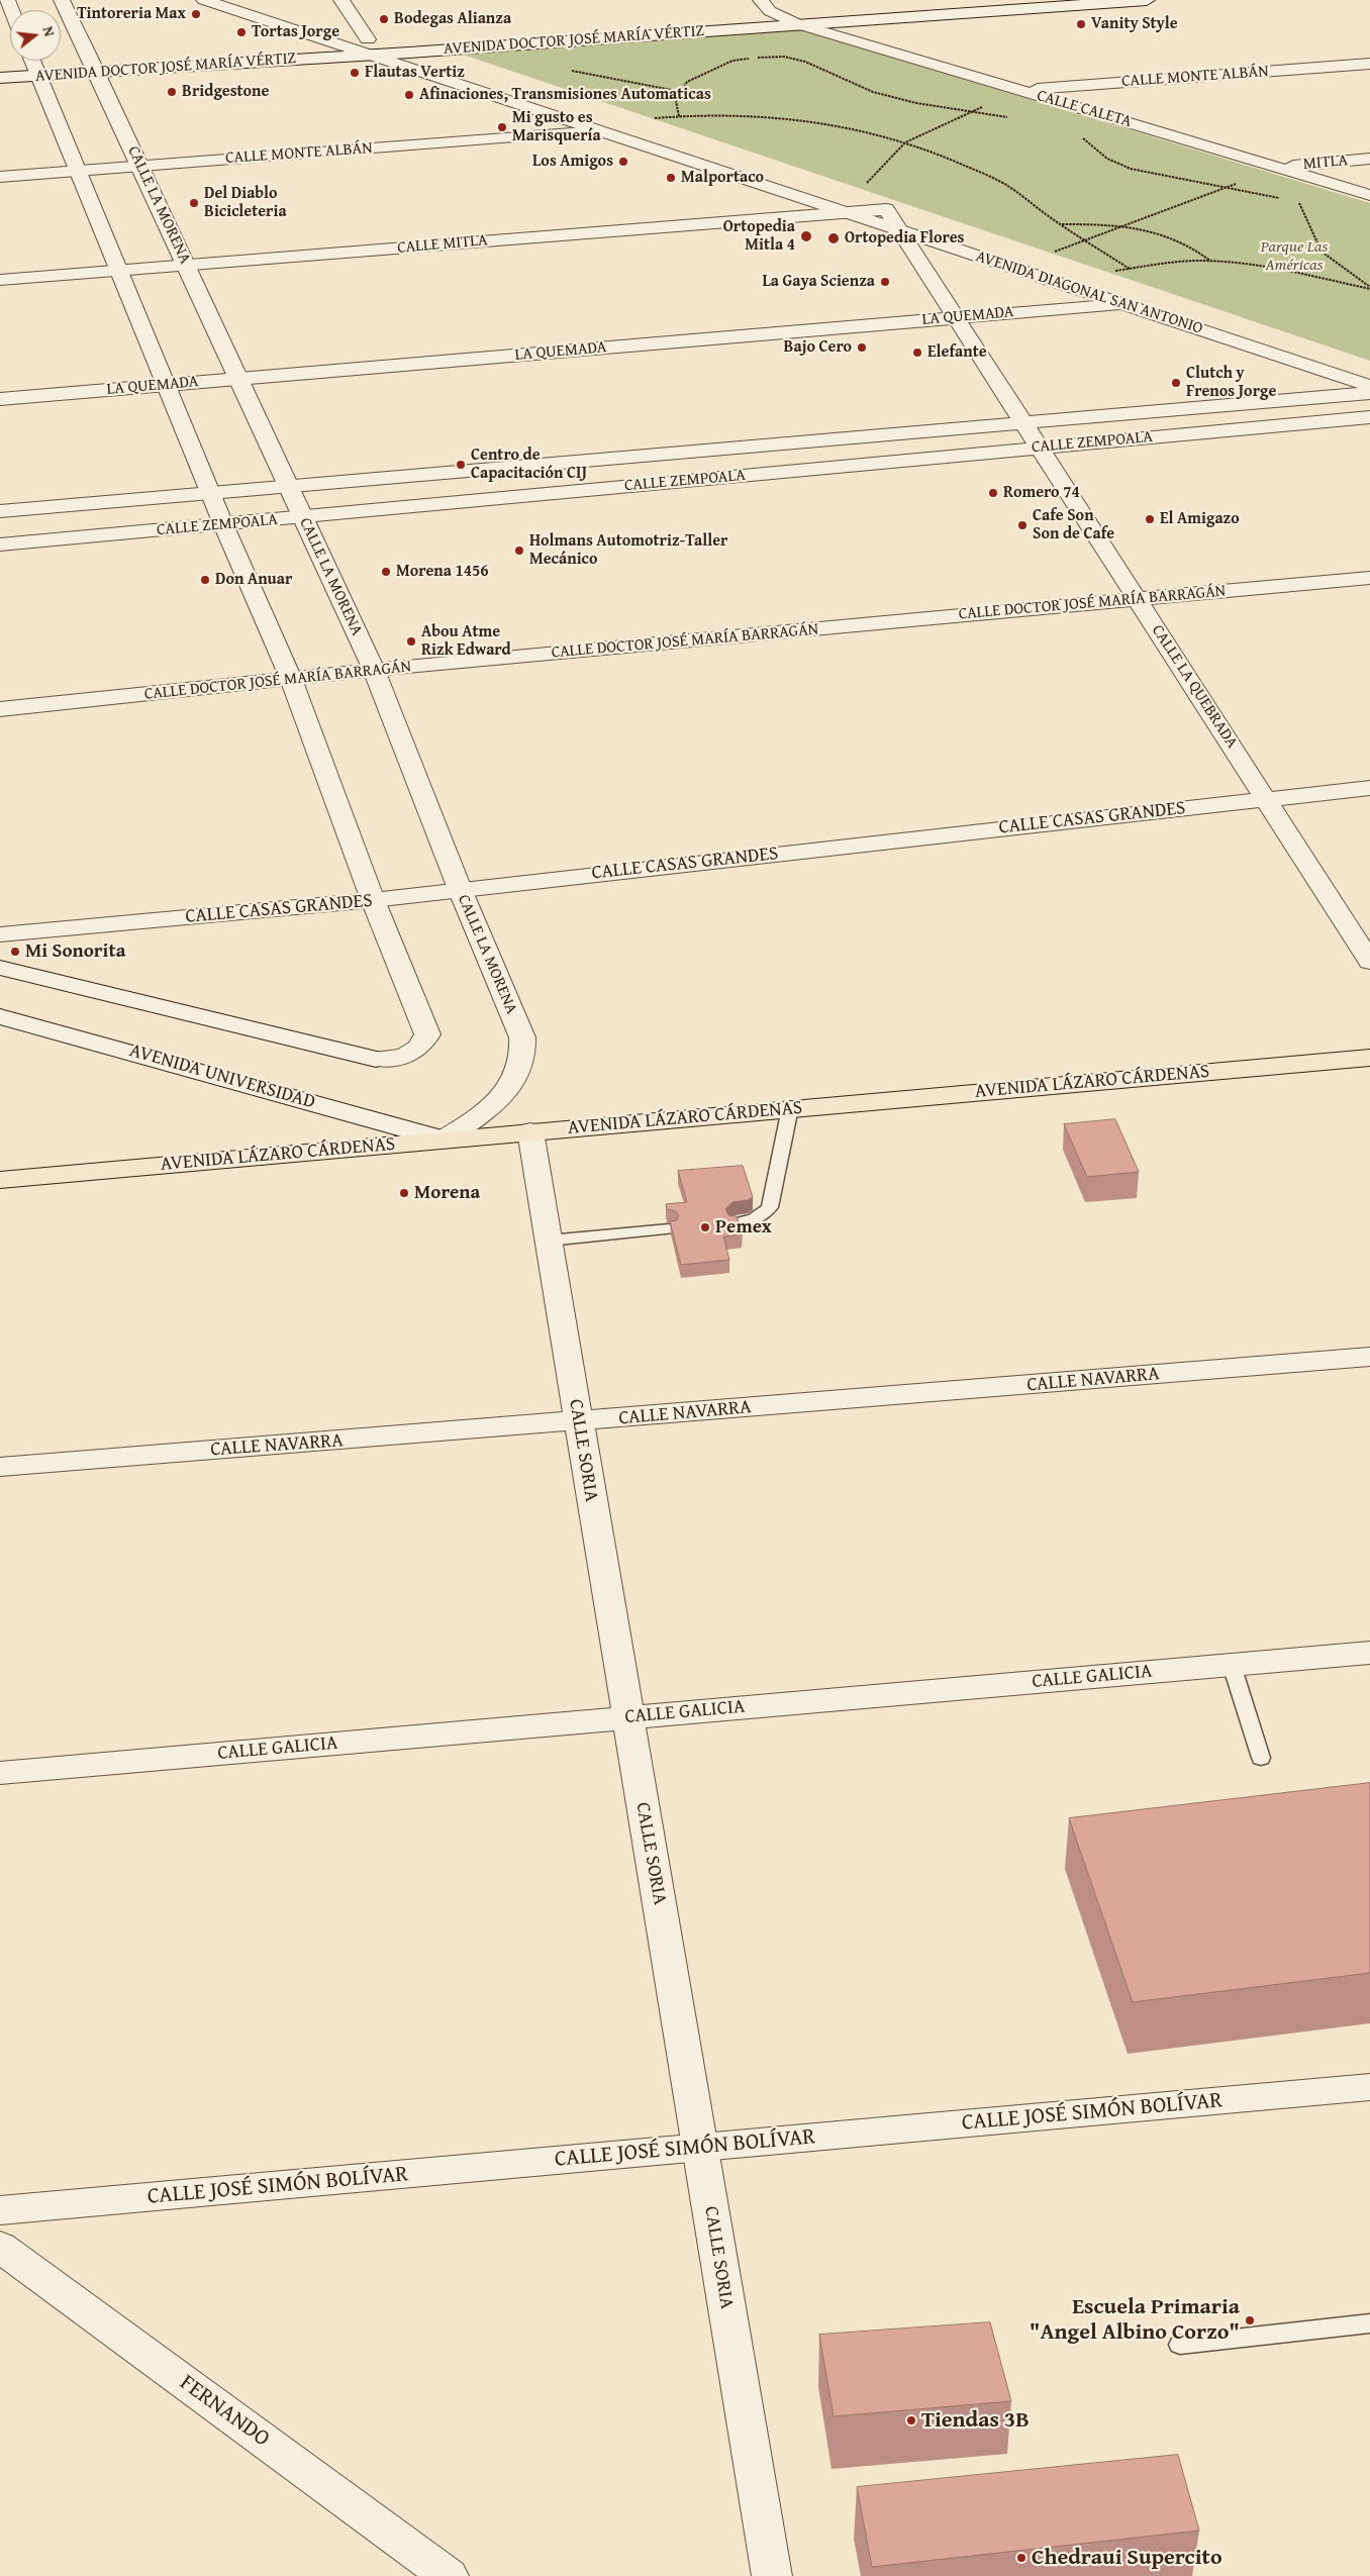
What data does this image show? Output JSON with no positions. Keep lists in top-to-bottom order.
{
  "streets": {
    "main road": ["AVENIDA LÁZARO CÁRDENAS"],
    "street": [
      "AVENIDA DOCTOR JOSÉ MARÍA VÉRTIZ",
      "CALLE MONTE ALBÁN",
      "CALLE CALETA",
      "MITLA",
      "CALLE LA MORENA",
      "CALLE MITLA",
      "AVENIDA DIAGONAL SAN ANTONIO",
      "LA QUEMADA",
      "CALLE ZEMPOALA",
      "CALLE DOCTOR JOSÉ MARÍA BARRAGÁN",
      "CALLE LA QUEBRADA",
      "CALLE CASAS GRANDES",
      "AVENIDA UNIVERSIDAD",
      "CALLE NAVARRA",
      "CALLE SORIA",
      "CALLE GALICIA",
      "CALLE JOSÉ SIMÓN BOLÍVAR",
      "FERNANDO"
    ]
  },
  "crossings": [
    ["AVENIDA DOCTOR JOSÉ MARÍA VÉRTIZ", "CALLE CALETA"],
    ["AVENIDA DOCTOR JOSÉ MARÍA VÉRTIZ", "CALLE LA MORENA"],
    ["AVENIDA DOCTOR JOSÉ MARÍA VÉRTIZ", "AVENIDA DIAGONAL SAN ANTONIO"],
    ["CALLE MONTE ALBÁN", "CALLE CALETA"],
    ["CALLE MONTE ALBÁN", "CALLE LA MORENA"],
    ["CALLE MONTE ALBÁN", "AVENIDA DIAGONAL SAN ANTONIO"],
    ["CALLE CALETA", "MITLA"],
    ["CALLE LA MORENA", "CALLE MITLA"],
    ["CALLE LA MORENA", "LA QUEMADA"],
    ["CALLE LA MORENA", "CALLE ZEMPOALA"],
    ["CALLE LA MORENA", "CALLE DOCTOR JOSÉ MARÍA BARRAGÁN"],
    ["CALLE LA MORENA", "CALLE CASAS GRANDES"],
    ["CALLE LA MORENA", "AVENIDA UNIVERSIDAD"],
    ["CALLE LA MORENA", "AVENIDA LÁZARO CÁRDENAS"],
    ["CALLE MITLA", "AVENIDA DIAGONAL SAN ANTONIO"],
    ["CALLE MITLA", "CALLE LA QUEBRADA"],
    ["AVENIDA DIAGONAL SAN ANTONIO", "LA QUEMADA"],
    ["AVENIDA DIAGONAL SAN ANTONIO", "CALLE LA QUEBRADA"],
    ["LA QUEMADA", "CALLE LA QUEBRADA"],
    ["CALLE ZEMPOALA", "CALLE LA QUEBRADA"],
    ["CALLE DOCTOR JOSÉ MARÍA BARRAGÁN", "CALLE LA QUEBRADA"],
    ["CALLE LA QUEBRADA", "CALLE CASAS GRANDES"],
    ["AVENIDA UNIVERSIDAD", "AVENIDA LÁZARO CÁRDENAS"],
    ["AVENIDA LÁZARO CÁRDENAS", "CALLE SORIA"],
    ["CALLE NAVARRA", "CALLE SORIA"],
    ["CALLE SORIA", "CALLE GALICIA"],
    ["CALLE SORIA", "CALLE JOSÉ SIMÓN BOLÍVAR"]
  ],
  "parks": ["Parque Las Américas"],
  "places": [
    "Tintoreria Max",
    "Bodegas Alianza",
    "Vanity Style",
    "Tortas Jorge",
    "Flautas Vertiz",
    "Bridgestone",
    "Afinaciones, Transmisiones Automaticas",
    "Mi gusto es Marisquería",
    "Los Amigos",
    "Malportaco",
    "Del Diablo Bicicleteria",
    "Ortopedia Mitla 4",
    "Ortopedia Flores",
    "La Gaya Scienza",
    "Bajo Cero",
    "Elefante",
    "Clutch y Frenos Jorge",
    "Centro de Capacitación CIJ",
    "Romero 74",
    "El Amigazo",
    "Cafe Son Son de Cafe",
    "Holmans Automotriz-Taller Mecánico",
    "Morena 1456",
    "Don Anuar",
    "Abou Atme Rizk Edward",
    "Mi Sonorita",
    "Morena",
    "Pemex",
    "Escuela Primaria \"Angel Albino Corzo\"",
    "Tiendas 3B",
    "Chedraui Supercito"
  ],
  "north": "right"
}
